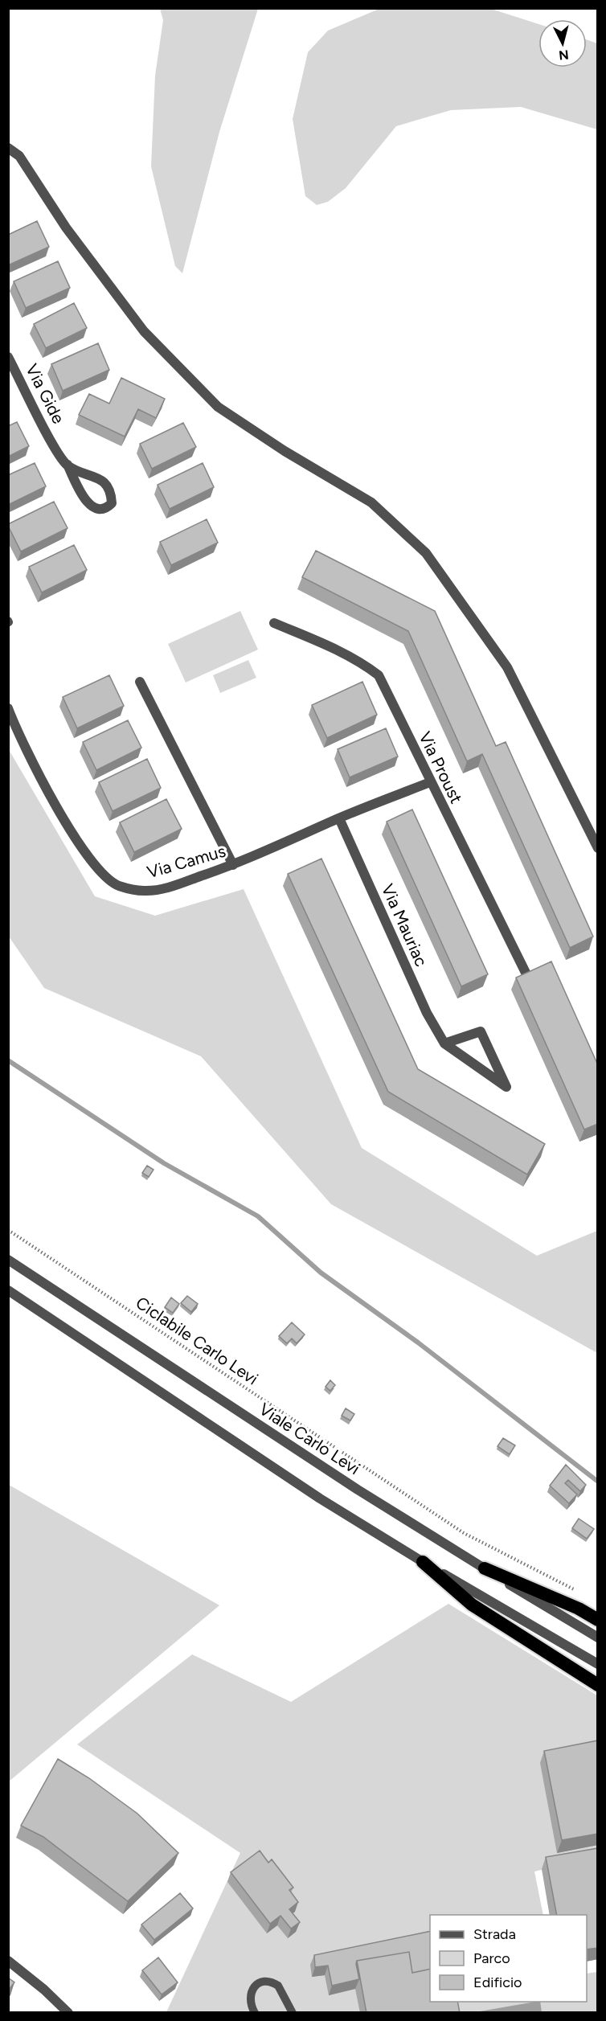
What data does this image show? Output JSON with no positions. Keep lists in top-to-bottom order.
{
  "streets": {
    "street": [
      "Via Gide",
      "Via Proust",
      "Via Camus",
      "Via Mauriac",
      "Viale Carlo Levi"
    ],
    "path": ["Ciclabile Carlo Levi"]
  },
  "crossings": [
    ["Via Proust", "Via Camus"],
    ["Via Camus", "Via Mauriac"]
  ],
  "legend": ["Strada", "Parco", "Edificio"],
  "north": "bottom"
}
